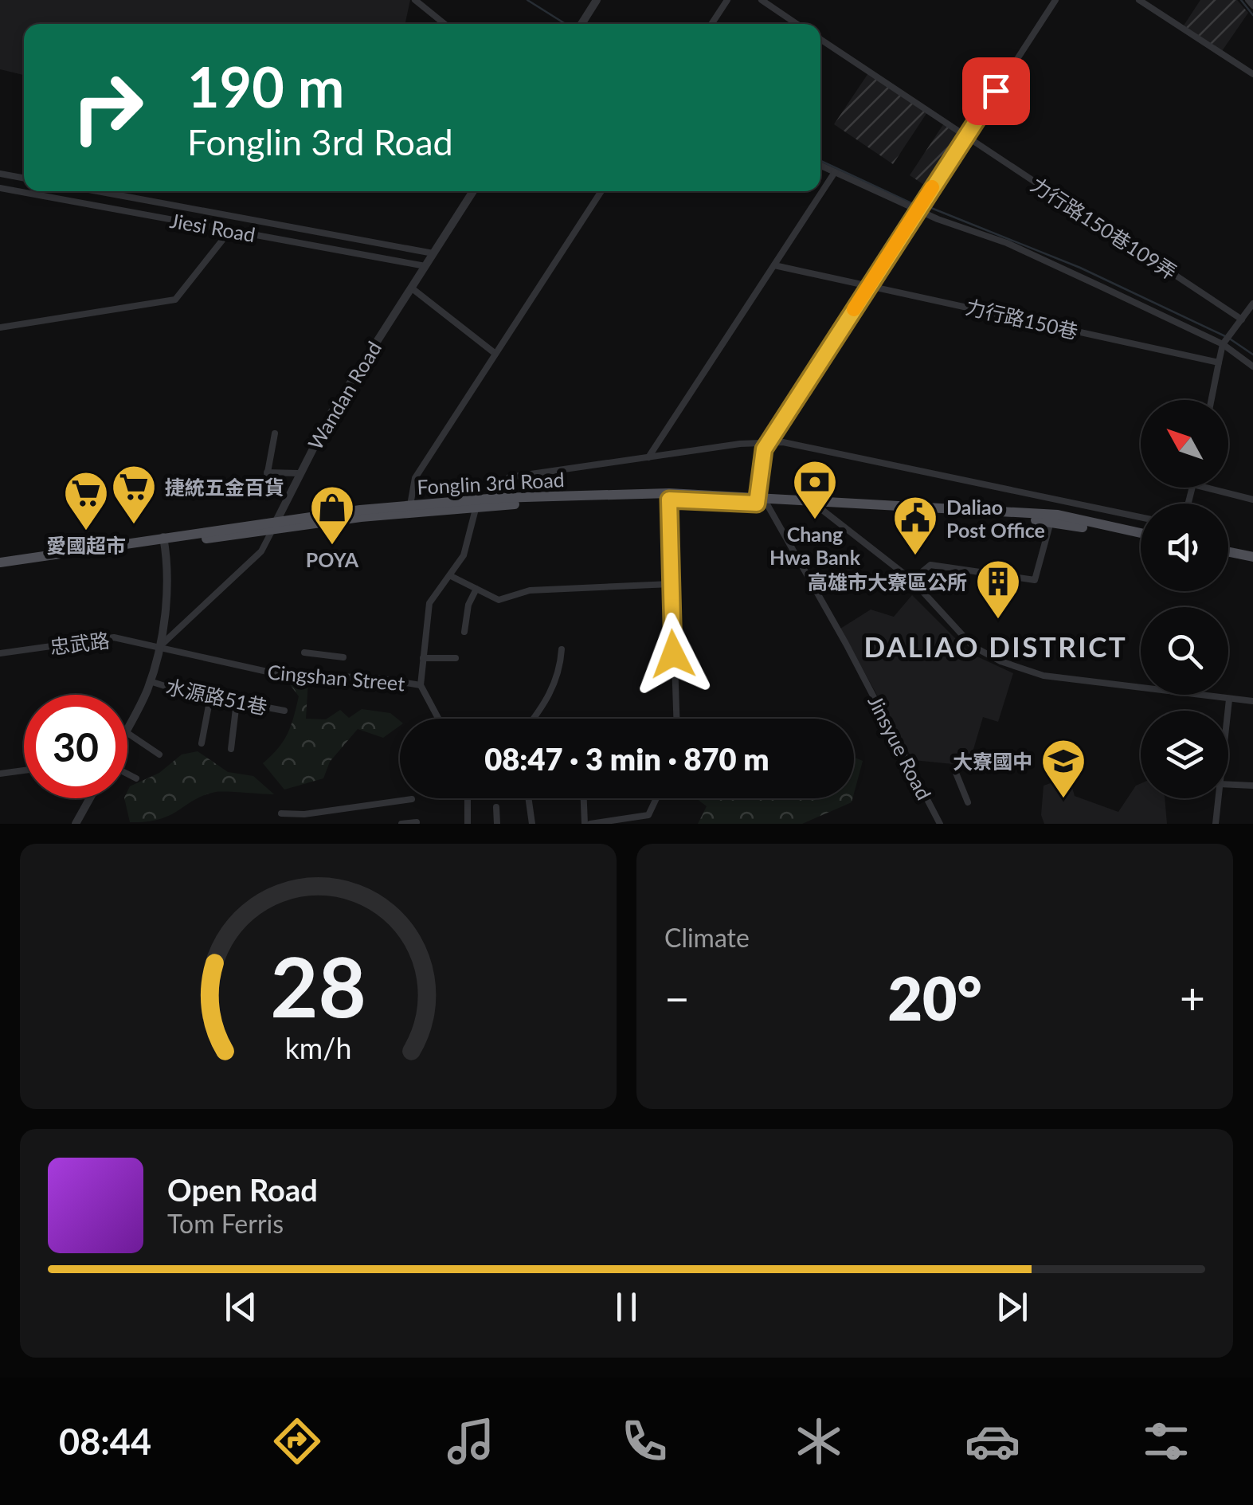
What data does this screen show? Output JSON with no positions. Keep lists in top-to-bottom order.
{
  "streets": {
    "main road": ["Fonglin 3rd Road"],
    "street": [
      "Jiesi Road",
      "力行路150巷109弄",
      "力行路150巷",
      "Wandan Road",
      "忠武路",
      "Cingshan Street",
      "水源路51巷",
      "Jinsyue Road"
    ]
  },
  "crossings": [
    ["Jiesi Road", "Wandan Road"],
    ["Wandan Road", "Fonglin 3rd Road"],
    ["Fonglin 3rd Road", "Jinsyue Road"],
    ["忠武路", "Cingshan Street"]
  ],
  "districts": ["DALIAO DISTRICT"],
  "places": {
    "bank": ["Chang Hwa Bank"],
    "supermarket": ["捷統五金百貨", "愛國超市"],
    "shop": ["POYA"],
    "public building": ["Daliao Post Office"],
    "building": ["高雄市大寮區公所"],
    "school or university": ["大寮國中"]
  },
  "north": "top left",
  "page": {
    "turn": ["190 m", "Fonglin 3rd Road"],
    "limit": "30",
    "trip": "08:47 · 3 min · 870 m",
    "tile": "Climate",
    "heat": ["−", "20°", "+"],
    "song": ["Open Road", "Tom Ferris"],
    "tabs": "08:44",
    "gauge": ["28", "km/h"]
  }
}
